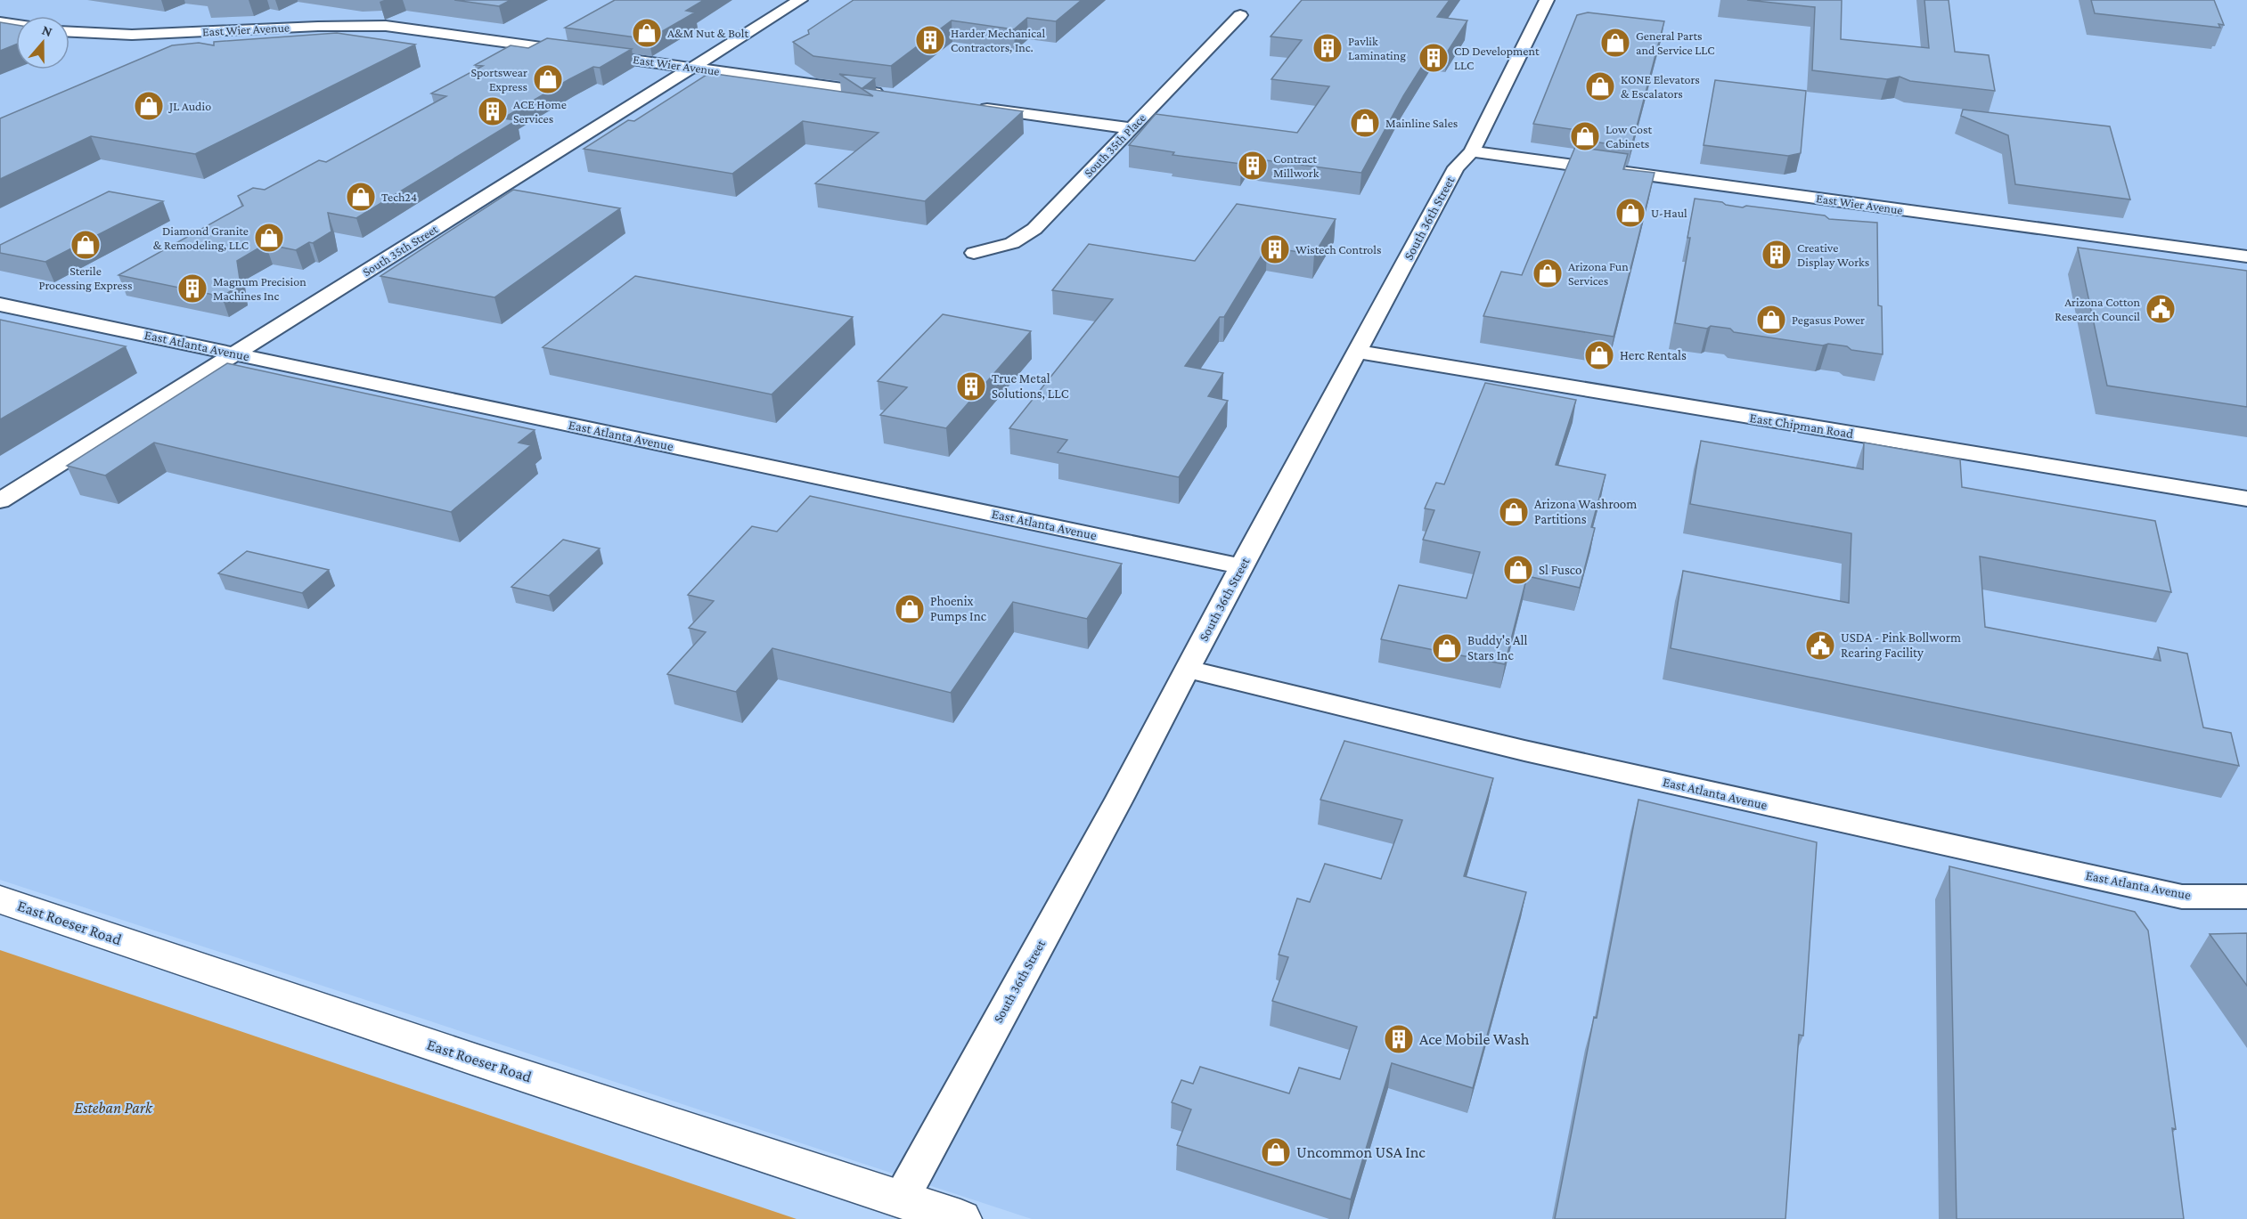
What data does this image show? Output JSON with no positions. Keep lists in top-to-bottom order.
{
  "streets": {
    "street": [
      "East Wier Avenue",
      "South 35th Place",
      "South 36th Street",
      "South 35th Street",
      "East Atlanta Avenue",
      "East Chipman Road",
      "East Roeser Road"
    ]
  },
  "crossings": [
    ["East Wier Avenue", "South 36th Street"],
    ["East Wier Avenue", "South 35th Street"],
    ["South 36th Street", "East Atlanta Avenue"],
    ["South 36th Street", "East Chipman Road"],
    ["South 36th Street", "East Roeser Road"],
    ["South 35th Street", "East Atlanta Avenue"]
  ],
  "parks": ["Esteban Park"],
  "places": {
    "shop": [
      "A&M Nut & Bolt",
      "General Parts and Service LLC",
      "Sportswear Express",
      "KONE Elevators & Escalators",
      "JL Audio",
      "Mainline Sales",
      "Low Cost Cabinets",
      "Tech24",
      "U-Haul",
      "Diamond Granite & Remodeling, LLC",
      "Sterile Processing Express",
      "Arizona Fun Services",
      "Pegasus Power",
      "Herc Rentals",
      "Arizona Washroom Partitions",
      "Sl Fusco",
      "Phoenix Pumps Inc",
      "Buddy's All Stars Inc",
      "Uncommon USA Inc"
    ],
    "building": [
      "Harder Mechanical Contractors, Inc.",
      "Pavlik Laminating",
      "CD Development LLC",
      "ACE Home Services",
      "Contract Millwork",
      "Wistech Controls",
      "Creative Display Works",
      "Magnum Precision Machines Inc",
      "True Metal Solutions, LLC",
      "Ace Mobile Wash"
    ],
    "public building": ["Arizona Cotton Research Council", "USDA - Pink Bollworm Rearing Facility"]
  },
  "north": "top"
}
